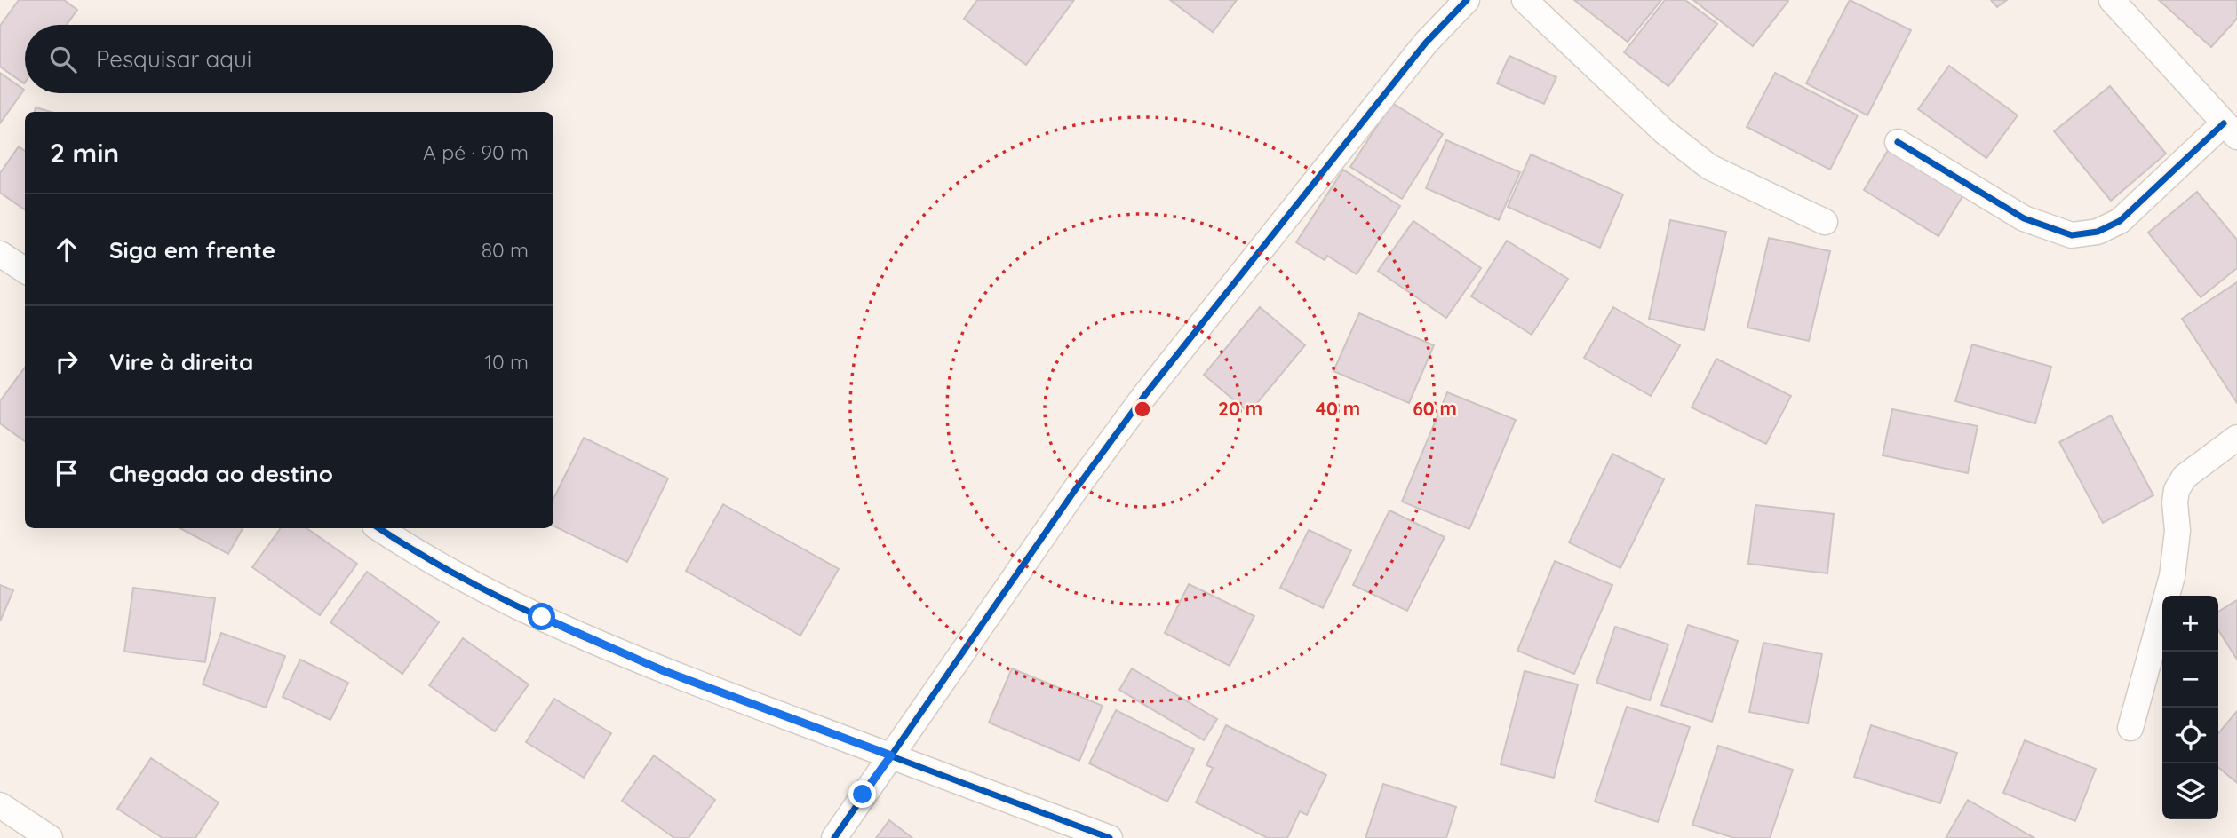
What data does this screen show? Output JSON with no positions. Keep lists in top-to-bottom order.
{
  "page": {
    "search": "Pesquisar aqui",
    "heading": ["2 min", "A pé · 90 m"],
    "list": [
      ["Siga em frente", "80 m"],
      ["Vire à direita", "10 m"],
      "Chegada ao destino"
    ],
    "map_buttons": ["+", "−"]
  },
  "rings": ["20 m", "40 m", "60 m"]
}
